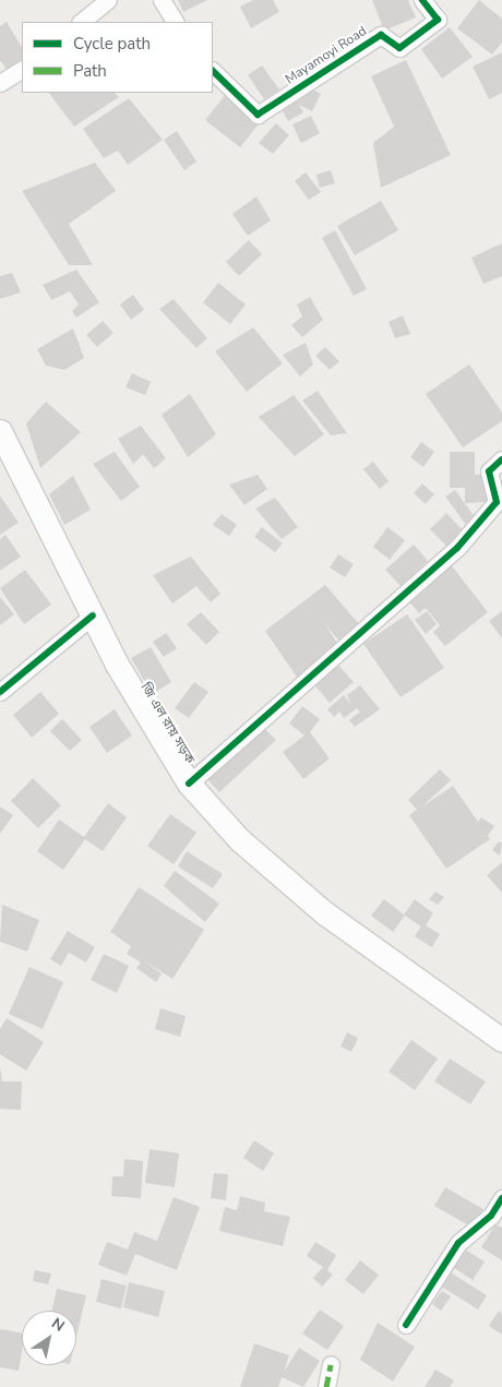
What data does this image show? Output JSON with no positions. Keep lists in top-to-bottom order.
{
  "streets": {
    "main road": ["জি এল রায় সড়ক"],
    "street": ["Mayamoyi Road"]
  },
  "legend": ["Cycle path", "Path"],
  "north": "top right"
}
